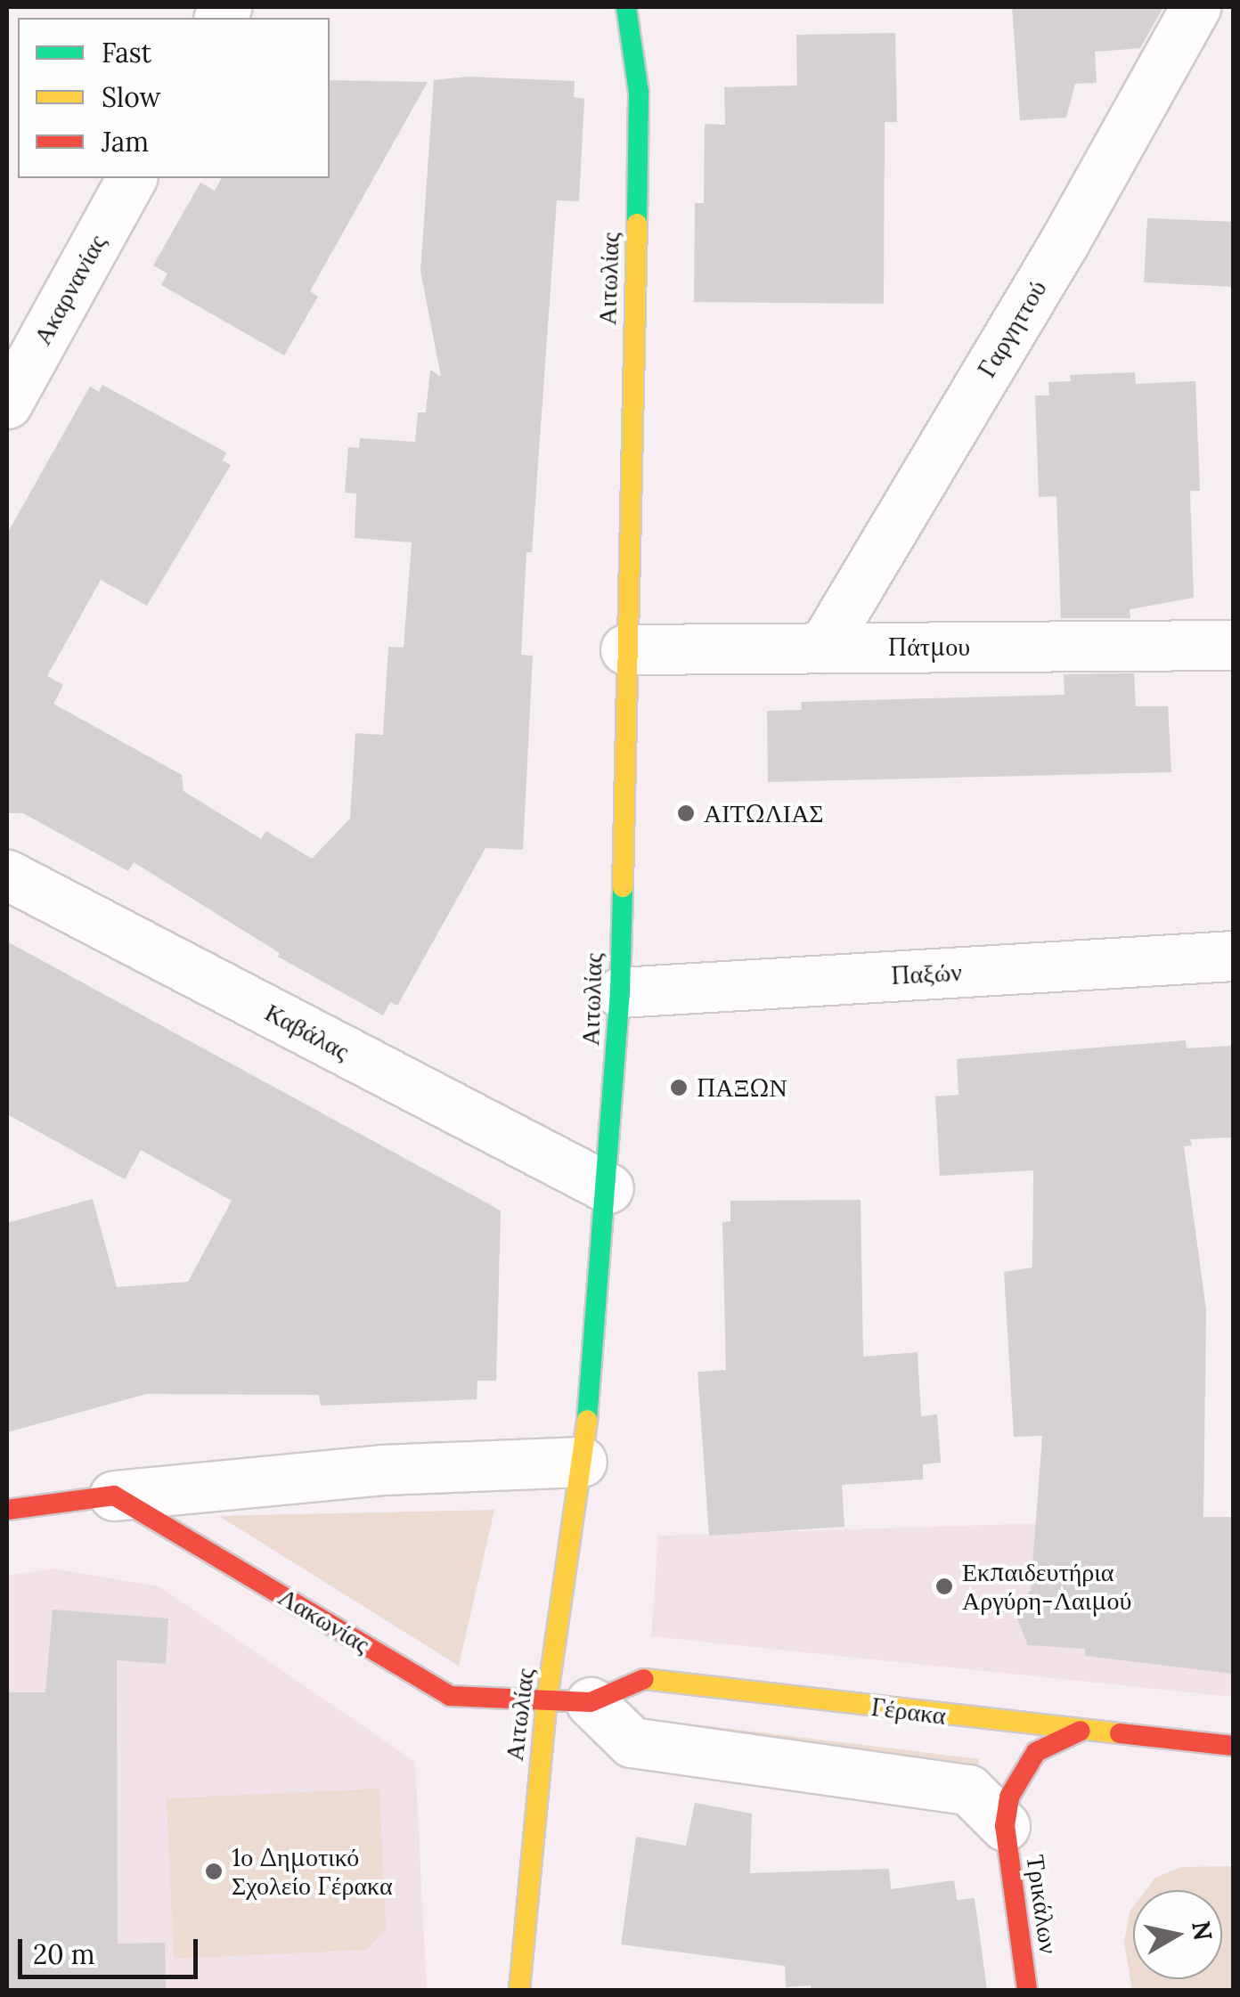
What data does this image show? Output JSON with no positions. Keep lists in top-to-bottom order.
{
  "streets": {
    "street": [
      "Αιτωλίας",
      "Ακαρνανίας",
      "Γαργηττού",
      "Πάτμου",
      "Παξών",
      "Καβάλας",
      "Λακωνίας",
      "Γέρακα",
      "Τρικάλων"
    ]
  },
  "crossings": [
    ["Αιτωλίας", "Πάτμου"],
    ["Αιτωλίας", "Παξών"],
    ["Αιτωλίας", "Καβάλας"],
    ["Αιτωλίας", "Λακωνίας"],
    ["Αιτωλίας", "Γέρακα"],
    ["Γαργηττού", "Πάτμου"],
    ["Λακωνίας", "Γέρακα"]
  ],
  "places": [
    "ΑΙΤΩΛΙΑΣ",
    "ΠΑΞΩΝ",
    "Εκπαιδευτήρια Αργύρη-Λαιμού",
    "1ο Δημοτικό Σχολείο Γέρακα"
  ],
  "legend": ["Fast", "Slow", "Jam"],
  "scale_bar": "20 m",
  "north": "right"
}
